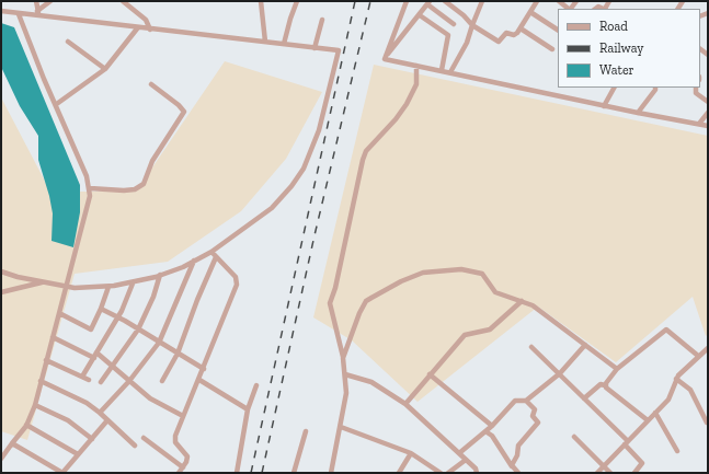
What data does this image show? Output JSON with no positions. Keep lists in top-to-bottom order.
{
  "legend": ["Road", "Railway", "Water"]
}
